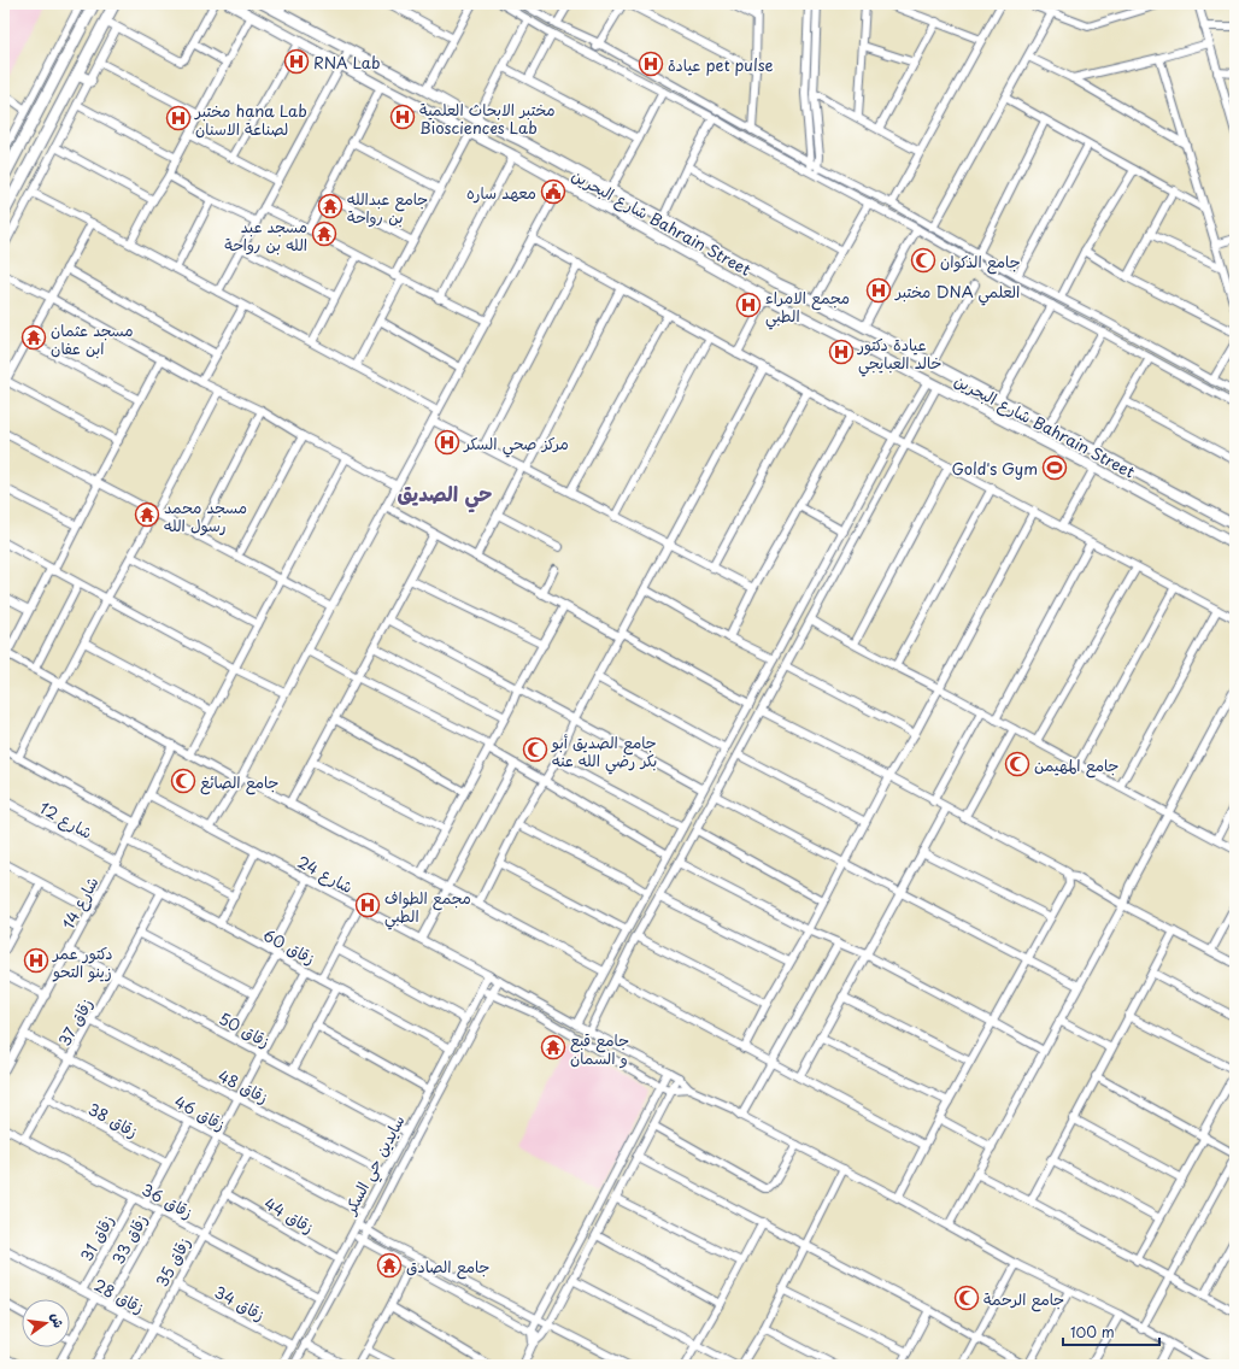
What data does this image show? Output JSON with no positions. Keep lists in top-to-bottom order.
{
  "streets": {
    "main road": ["شارع البحرين Bahrain Street"],
    "street": [
      "شارع 12",
      "شارع 24",
      "شارع 14",
      "زقاق 60",
      "زقاق 37",
      "زقاق 50",
      "زقاق 48",
      "زقاق 46",
      "زقاق 38",
      "سايدين حي السكر",
      "زقاق 36",
      "زقاق 44",
      "زقاق 31",
      "زقاق 33",
      "زقاق 35",
      "زقاق 28",
      "زقاق 34"
    ]
  },
  "crossings": [
    ["شارع 12", "شارع 14"],
    ["شارع 12", "زقاق 60"],
    ["شارع 24", "شارع 14"],
    ["شارع 24", "سايدين حي السكر"],
    ["شارع 14", "زقاق 60"],
    ["شارع 14", "زقاق 50"],
    ["شارع 14", "زقاق 46"],
    ["زقاق 60", "زقاق 37"],
    ["زقاق 60", "سايدين حي السكر"],
    ["زقاق 37", "زقاق 50"],
    ["زقاق 37", "زقاق 48"],
    ["زقاق 37", "زقاق 46"],
    ["زقاق 37", "زقاق 38"],
    ["زقاق 37", "زقاق 36"],
    ["زقاق 50", "سايدين حي السكر"],
    ["زقاق 48", "سايدين حي السكر"],
    ["زقاق 46", "سايدين حي السكر"],
    ["زقاق 46", "زقاق 35"],
    ["سايدين حي السكر", "زقاق 36"],
    ["سايدين حي السكر", "زقاق 44"],
    ["سايدين حي السكر", "زقاق 34"],
    ["زقاق 36", "زقاق 31"],
    ["زقاق 36", "زقاق 33"],
    ["زقاق 36", "زقاق 35"],
    ["زقاق 44", "زقاق 35"],
    ["زقاق 31", "زقاق 28"],
    ["زقاق 33", "زقاق 28"],
    ["زقاق 35", "زقاق 28"],
    ["زقاق 35", "زقاق 34"]
  ],
  "districts": ["حي الصديق"],
  "places": {
    "hospital": [
      "RNA Lab",
      "عيادة pet pulse",
      "مختبر الابحاث العلمية Biosciences Lab",
      "مختبر hana Lab لصناعة الاسنان",
      "مختبر DNA العلمي",
      "مجمع الامراء الطبي",
      "عيادة دكتور خالد العبايجي",
      "مركز صحي السكر",
      "مجمع الطواف الطبي",
      "دكتور عمر زينو التحو"
    ],
    "public building": ["معهد ساره"],
    "temple": [
      "جامع عبدالله بن رواحة",
      "مسجد عبد الله بن رواحة",
      "مسجد عثمان ابن عفان",
      "مسجد محمد رسول الله",
      "جامع قبع و السمان",
      "جامع الصادق"
    ],
    "mosque": [
      "جامع الذكوان",
      "جامع الصديق أبو بكر رضي الله عنه",
      "جامع المهيمن",
      "جامع الصائغ",
      "جامع الرحمة"
    ],
    "sports": ["Gold's Gym"]
  },
  "scale_bar": "100 m",
  "north": "right"
}
